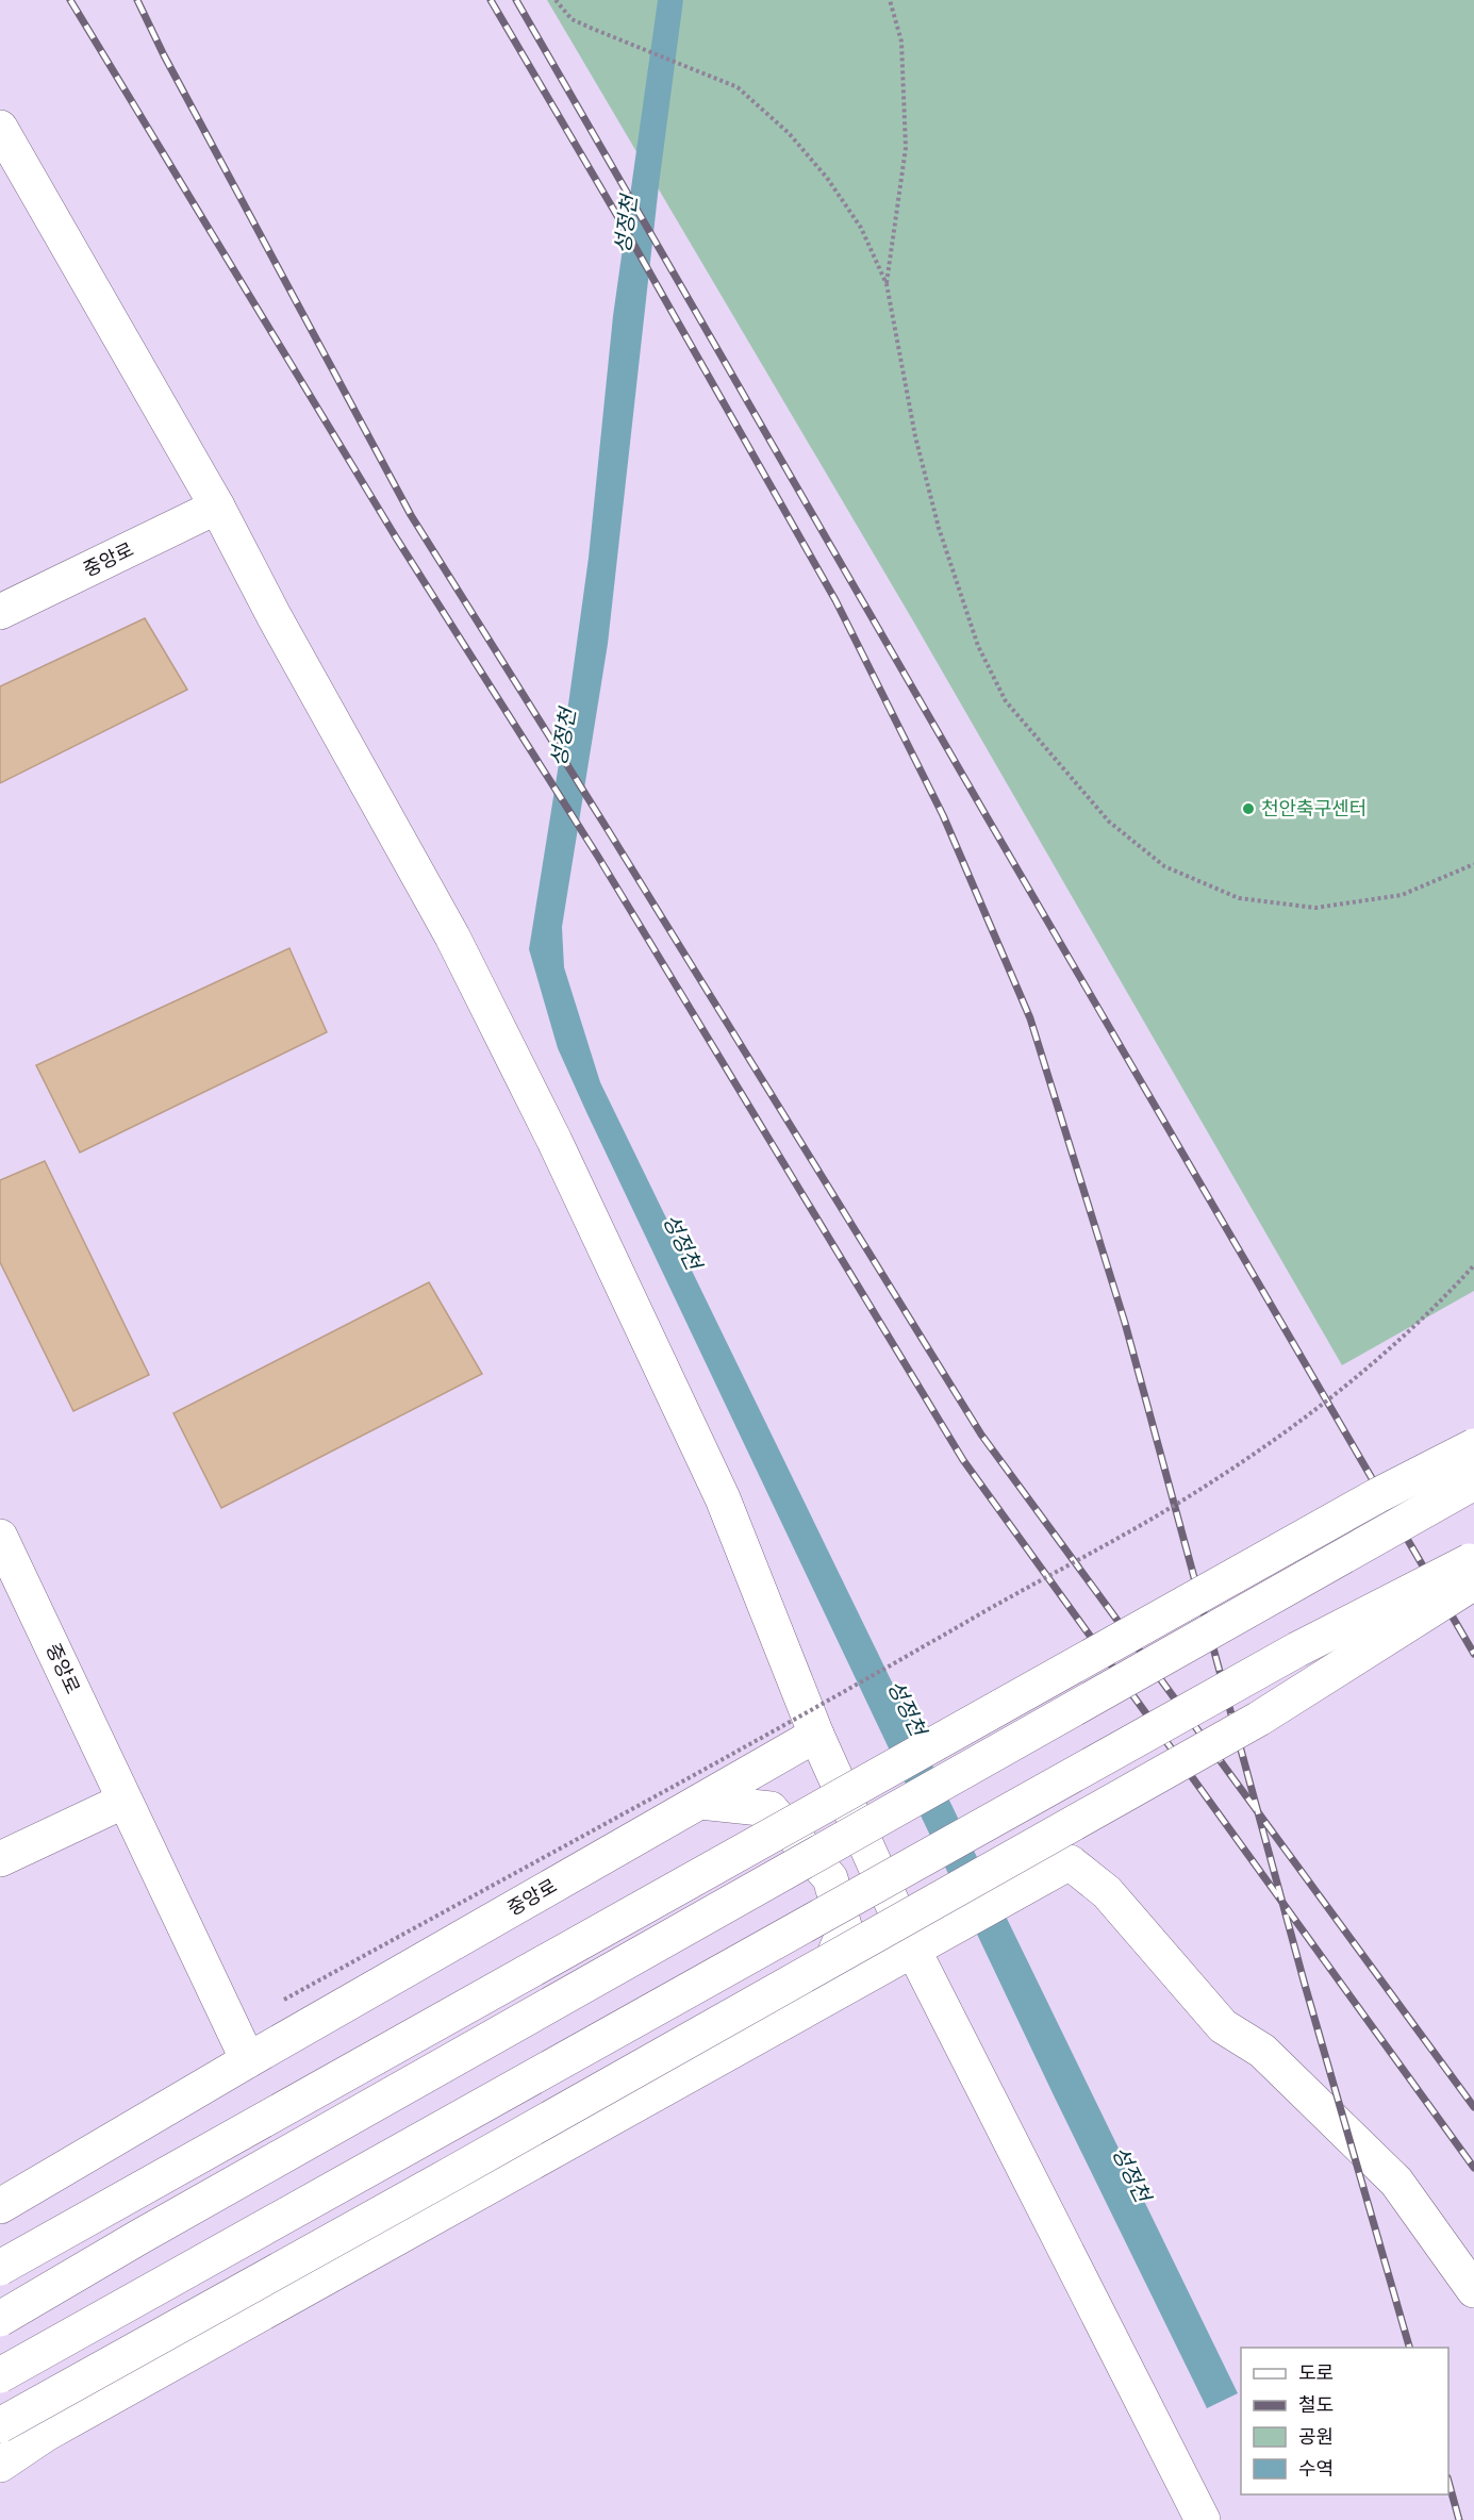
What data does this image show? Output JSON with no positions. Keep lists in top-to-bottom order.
{
  "streets": {
    "main road": ["중앙로"]
  },
  "water": ["성정천"],
  "places": ["천안축구센터"],
  "legend": [
    "도로",
    "철도",
    "공원",
    "수역"
  ]
}
